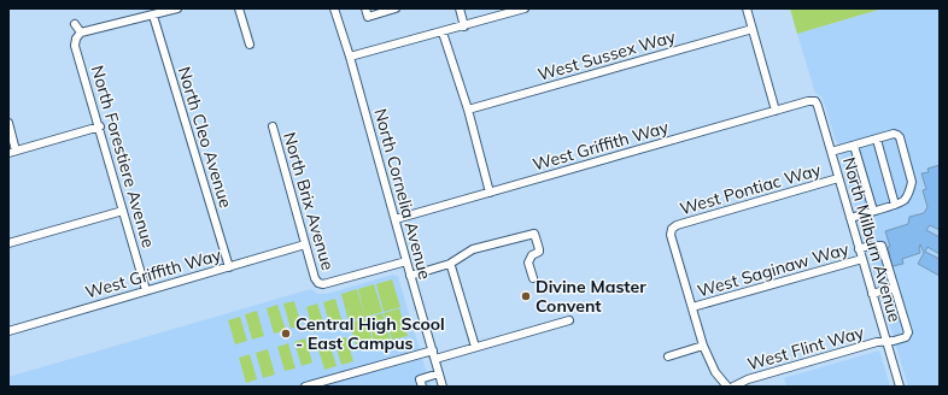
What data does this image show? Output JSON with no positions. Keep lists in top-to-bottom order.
{
  "streets": {
    "street": [
      "West Sussex Way",
      "North Cleo Avenue",
      "West Griffith Way",
      "North Forestiere Avenue",
      "West Pontiac Way",
      "North Cornelia Avenue",
      "North Brix Avenue",
      "North Milburn Avenue",
      "West Saginaw Way",
      "West Flint Way"
    ]
  },
  "crossings": [
    ["North Cleo Avenue", "West Griffith Way"],
    ["West Griffith Way", "North Forestiere Avenue"],
    ["West Griffith Way", "North Cornelia Avenue"],
    ["West Griffith Way", "North Brix Avenue"],
    ["West Griffith Way", "North Milburn Avenue"],
    ["West Pontiac Way", "North Milburn Avenue"],
    ["West Pontiac Way", "West Saginaw Way"],
    ["North Cornelia Avenue", "North Brix Avenue"],
    ["North Milburn Avenue", "West Saginaw Way"],
    ["North Milburn Avenue", "West Flint Way"]
  ],
  "places": ["Divine Master Convent", "Central High Scool - East Campus"]
}
